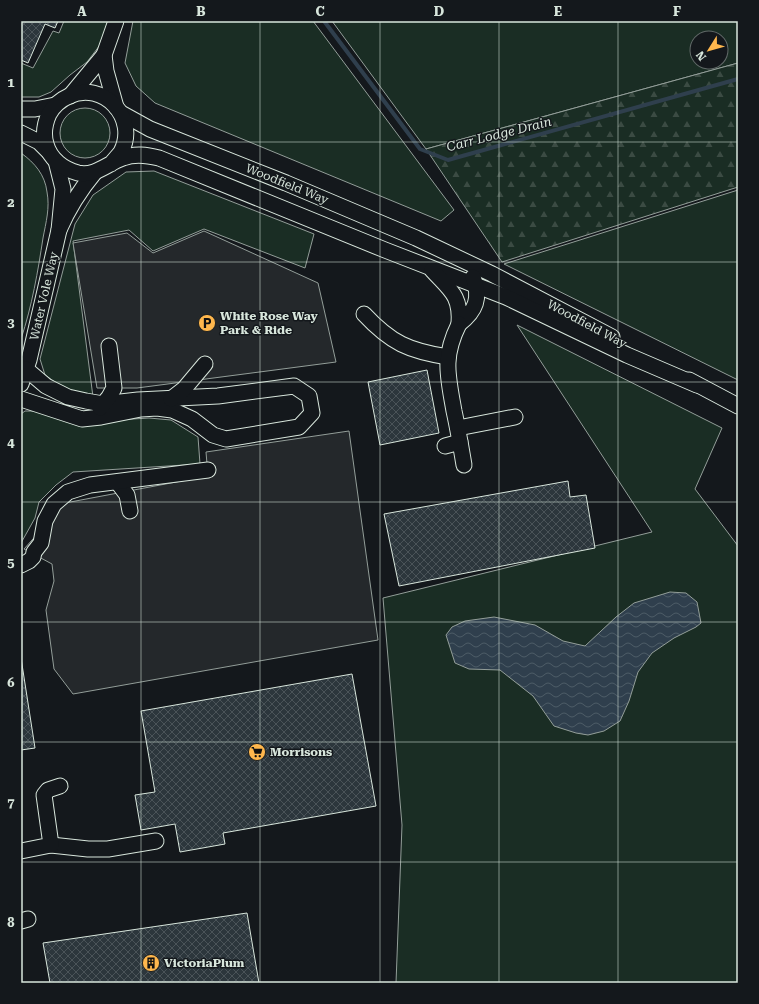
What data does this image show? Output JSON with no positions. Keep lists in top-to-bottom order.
{
  "streets": {
    "street": ["Woodfield Way", "Water Vole Way"]
  },
  "crossings": [
    ["Woodfield Way", "Water Vole Way"]
  ],
  "water": ["Carr Lodge Drain"],
  "places": {
    "parking": ["White Rose Way Park & Ride"],
    "supermarket": ["Morrisons"],
    "building": ["VictoriaPlum"]
  },
  "north": "bottom left",
  "grid": {
    "columns": [
      "A",
      "B",
      "C",
      "D",
      "E",
      "F"
    ],
    "rows": [
      "1",
      "2",
      "3",
      "4",
      "5",
      "6",
      "7",
      "8"
    ]
  }
}
